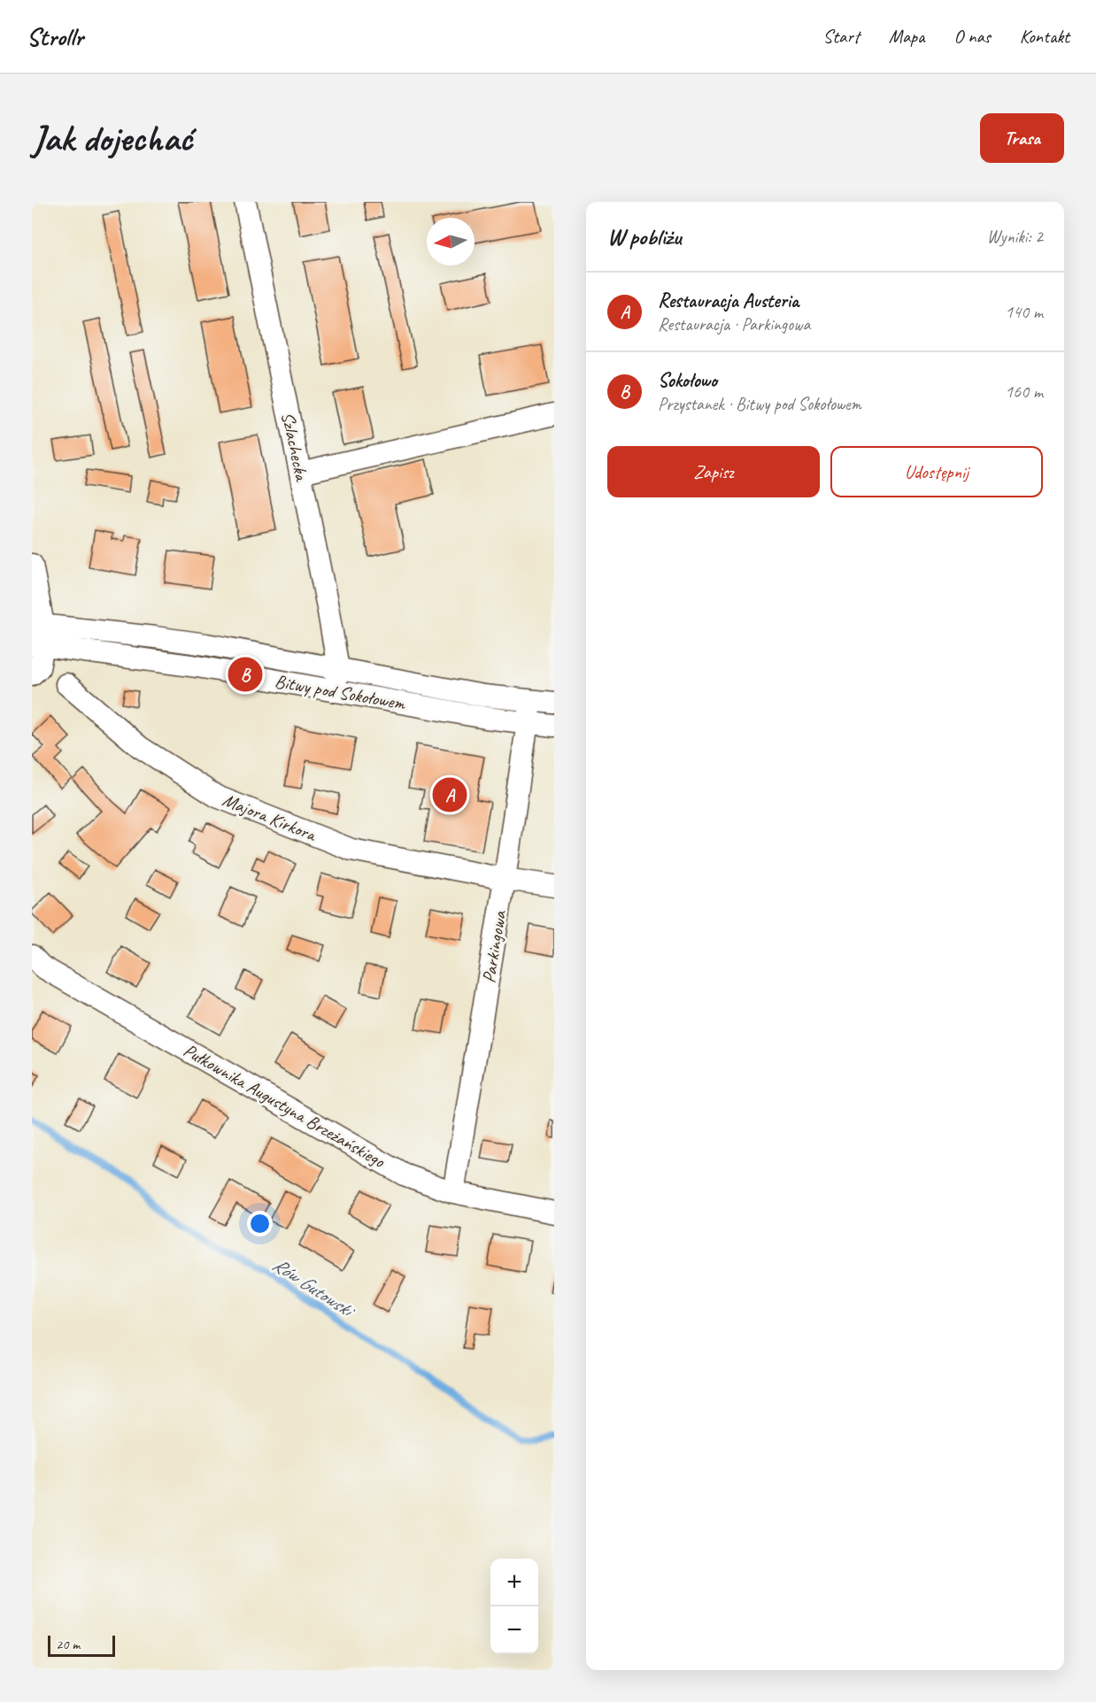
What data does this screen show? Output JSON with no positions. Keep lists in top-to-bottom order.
{
  "streets": {
    "street": [
      "Szlachecka",
      "Bitwy pod Sokołowem",
      "Majora Kirkora",
      "Parkingowa",
      "Pułkownika Augustyna Brzeżańskiego"
    ]
  },
  "crossings": [
    ["Szlachecka", "Bitwy pod Sokołowem"],
    ["Bitwy pod Sokołowem", "Parkingowa"],
    ["Majora Kirkora", "Parkingowa"],
    ["Parkingowa", "Pułkownika Augustyna Brzeżańskiego"]
  ],
  "water": ["Rów Gutowski"],
  "scale_bar": "20 m",
  "north": "left",
  "page": {
    "header": "Strollr",
    "nav": [
      "Start",
      "Mapa",
      "O nas",
      "Kontakt"
    ],
    "buttons": [
      "Trasa",
      ["Zapisz", "Udostępnij"]
    ],
    "title": "Jak dojechać",
    "heading": ["W pobliżu", "Wyniki: 2"],
    "list": [
      {
        "mark": "A",
        "name": "Restauracja Austeria",
        "note": "Restauracja · Parkingowa",
        "value": "140 m"
      },
      {
        "mark": "B",
        "name": "Sokołowo",
        "note": "Przystanek · Bitwy pod Sokołowem",
        "value": "160 m"
      }
    ],
    "pins": ["B", "A"],
    "map_buttons": ["+", "−"],
    "scale": "20 m"
  }
}
